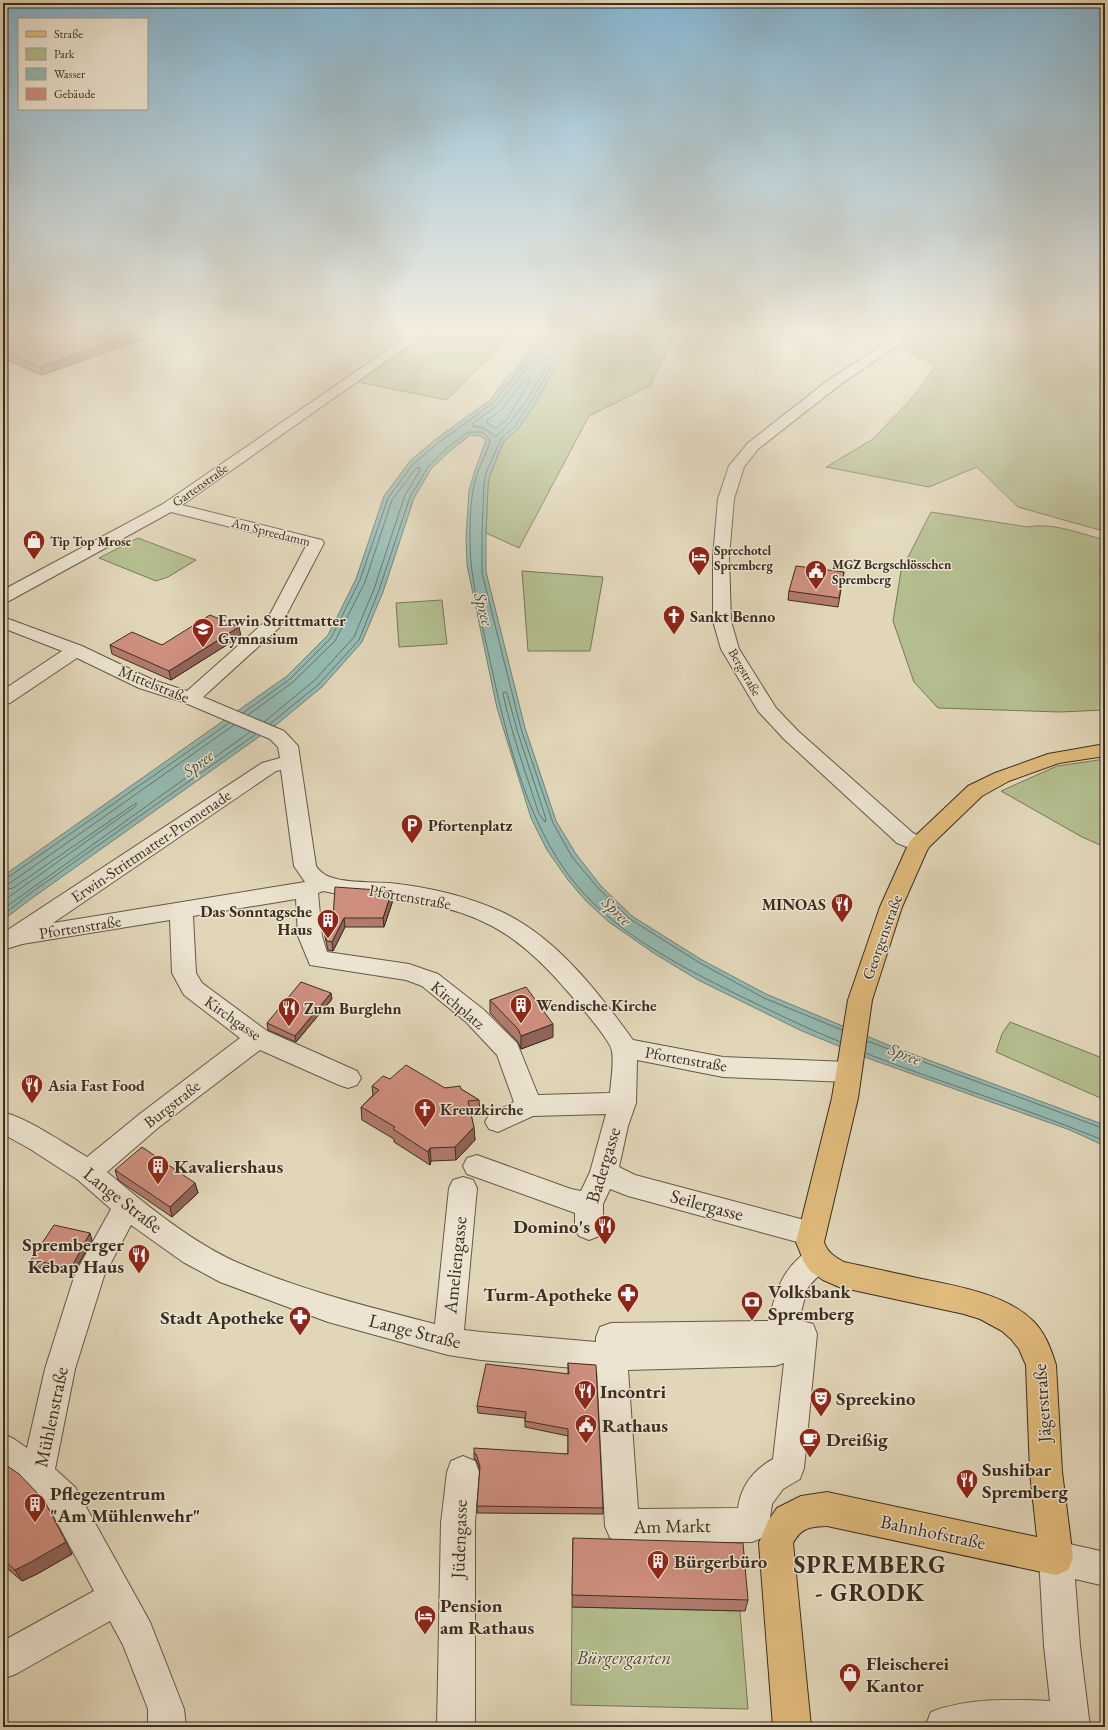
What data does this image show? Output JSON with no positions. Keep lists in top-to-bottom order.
{
  "streets": {
    "main road": ["Georgenstraße", "Jägerstraße", "Bahnhofstraße"],
    "street": [
      "Gartenstraße",
      "Am Spreedamm",
      "Bergstraße",
      "Mittelstraße",
      "Erwin-Strittmatter-Promenade",
      "Pfortenstraße",
      "Kirchplatz",
      "Kirchgasse",
      "Burgstraße",
      "Badergasse",
      "Lange Straße",
      "Seilergasse",
      "Ameliengasse",
      "Mühlenstraße",
      "Am Markt",
      "Jüdengasse"
    ]
  },
  "crossings": [
    ["Gartenstraße", "Am Spreedamm"],
    ["Am Spreedamm", "Mittelstraße"],
    ["Bergstraße", "Georgenstraße"],
    ["Mittelstraße", "Erwin-Strittmatter-Promenade"],
    ["Erwin-Strittmatter-Promenade", "Pfortenstraße"],
    ["Pfortenstraße", "Georgenstraße"],
    ["Pfortenstraße", "Kirchplatz"],
    ["Pfortenstraße", "Kirchgasse"],
    ["Pfortenstraße", "Badergasse"],
    ["Georgenstraße", "Seilergasse"],
    ["Georgenstraße", "Jägerstraße"],
    ["Kirchplatz", "Badergasse"],
    ["Kirchgasse", "Burgstraße"],
    ["Burgstraße", "Lange Straße"],
    ["Badergasse", "Seilergasse"],
    ["Badergasse", "Ameliengasse"],
    ["Lange Straße", "Ameliengasse"],
    ["Lange Straße", "Mühlenstraße"],
    ["Lange Straße", "Am Markt"],
    ["Seilergasse", "Jägerstraße"],
    ["Jägerstraße", "Bahnhofstraße"]
  ],
  "districts": ["SPREMBERG - GRODK"],
  "water": ["Spree"],
  "parks": ["Bürgergarten"],
  "places": {
    "shop": ["Tip Top Mrose", "Fleischerei Kantor"],
    "hotel": ["Spreehotel Spremberg", "Pension am Rathaus"],
    "public building": ["MGZ Bergschlösschen Spremberg", "Rathaus"],
    "church": ["Sankt Benno", "Kreuzkirche"],
    "school or university": ["Erwin Strittmatter Gymnasium"],
    "parking": ["Pfortenplatz"],
    "restaurant": [
      "MINOAS",
      "Zum Burglehn",
      "Asia Fast Food",
      "Domino's",
      "Spremberger Kebap Haus",
      "Incontri",
      "Sushibar Spremberg"
    ],
    "building": [
      "Das Sonntagsche Haus",
      "Wendische Kirche",
      "Kavaliershaus",
      "Pflegezentrum \"Am Mühlenwehr\"",
      "Bürgerbüro"
    ],
    "pharmacy": ["Turm-Apotheke", "Stadt Apotheke"],
    "bank": ["Volksbank Spremberg"],
    "theatre": ["Spreekino"],
    "cafe": ["Dreißig"]
  },
  "legend": [
    "Straße",
    "Park",
    "Wasser",
    "Gebäude"
  ]
}
